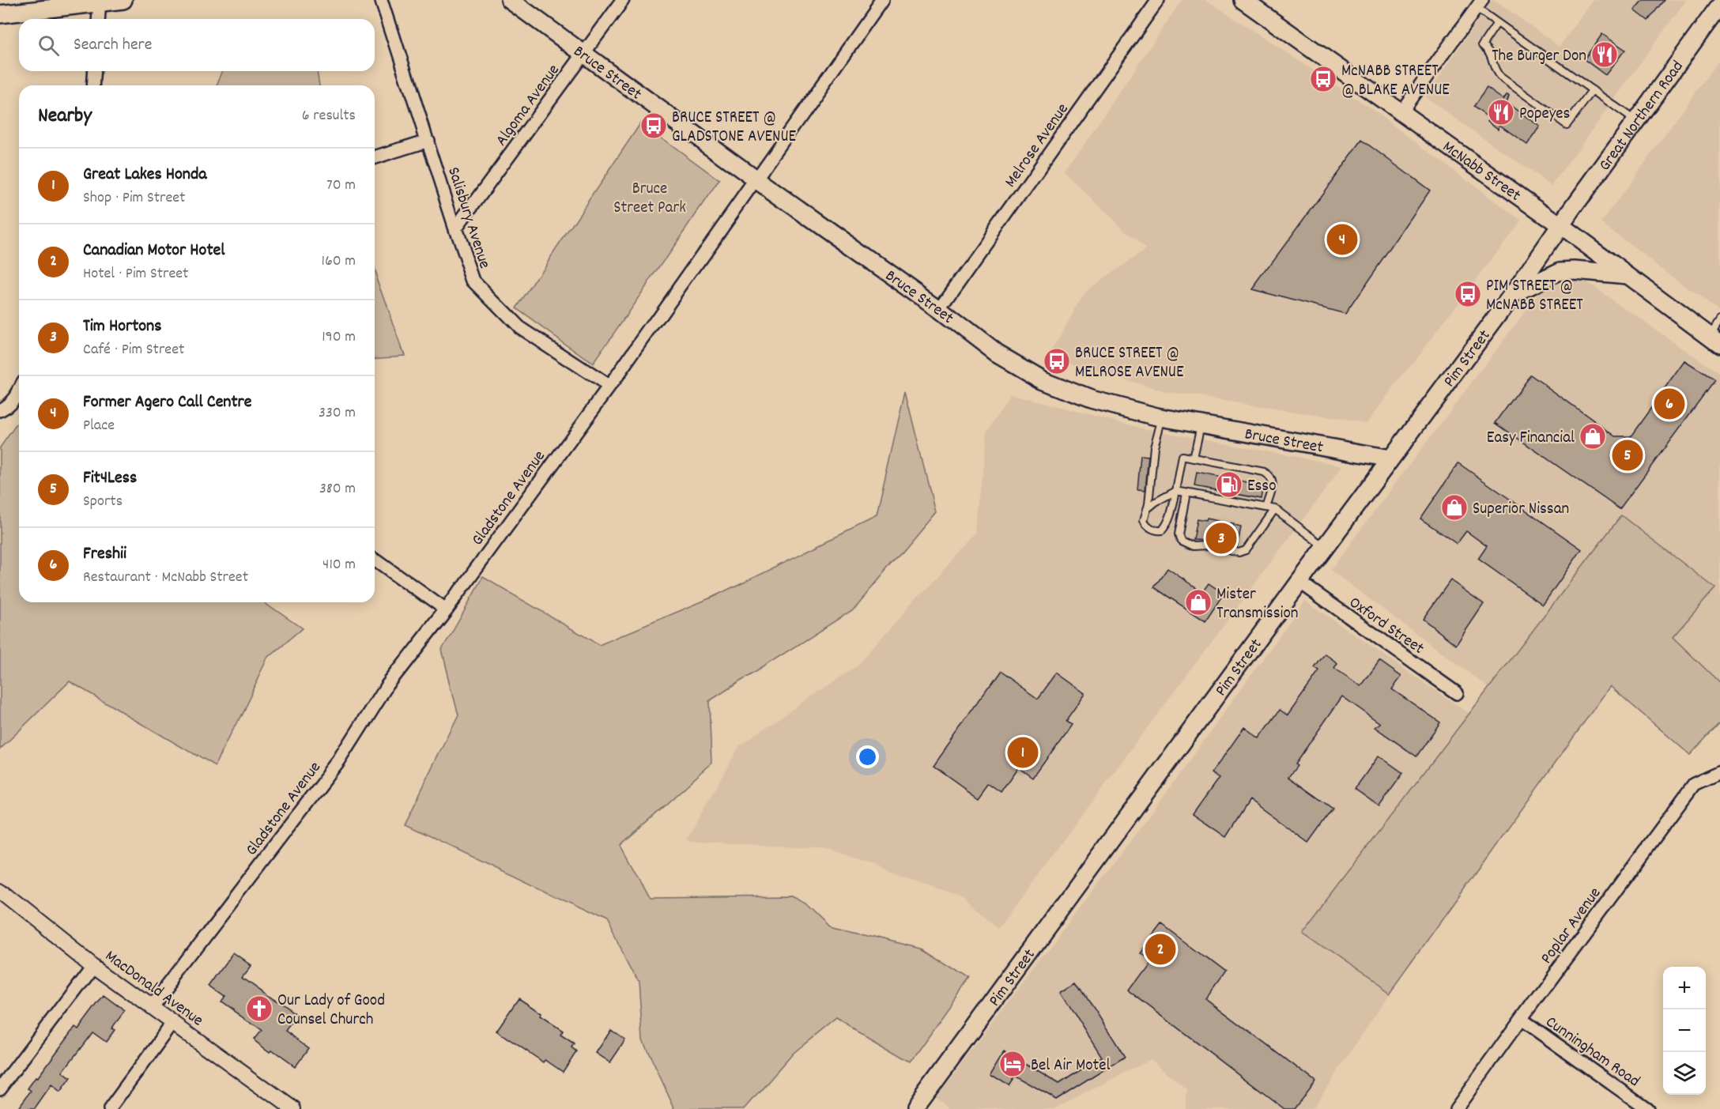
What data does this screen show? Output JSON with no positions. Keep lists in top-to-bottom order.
{
  "streets": {
    "main road": [
      "Bruce Street",
      "Great Northern Road",
      "McNabb Street",
      "Pim Street"
    ],
    "street": [
      "Algoma Avenue",
      "Melrose Avenue",
      "Salisbury Avenue",
      "Gladstone Avenue",
      "Oxford Street",
      "Poplar Avenue",
      "MacDonald Avenue",
      "Cunningham Road"
    ]
  },
  "crossings": [
    ["Bruce Street", "Algoma Avenue"],
    ["Bruce Street", "Melrose Avenue"],
    ["Bruce Street", "Pim Street"],
    ["Bruce Street", "Gladstone Avenue"],
    ["Algoma Avenue", "Salisbury Avenue"],
    ["Great Northern Road", "McNabb Street"],
    ["Great Northern Road", "Pim Street"],
    ["McNabb Street", "Pim Street"],
    ["Salisbury Avenue", "Gladstone Avenue"],
    ["Pim Street", "Oxford Street"],
    ["Gladstone Avenue", "MacDonald Avenue"],
    ["Poplar Avenue", "Cunningham Road"]
  ],
  "parks": ["Bruce Street Park"],
  "places": {
    "restaurant": ["The Burger Don", "Popeyes"],
    "bus stop": [
      "McNABB STREET @ BLAKE AVENUE",
      "BRUCE STREET @ GLADSTONE AVENUE",
      "PIM STREET @ McNABB STREET",
      "BRUCE STREET @ MELROSE AVENUE"
    ],
    "shop": ["Easy Financial", "Superior Nissan", "Mister Transmission"],
    "fuel station": ["Esso"],
    "church": ["Our Lady of Good Counsel Church"],
    "hotel": ["Bel Air Motel"]
  },
  "page": {
    "search": "Search here",
    "heading": ["Nearby", "6 results"],
    "list": [
      {
        "mark": "1",
        "name": "Great Lakes Honda",
        "note": "Shop · Pim Street",
        "value": "70 m"
      },
      {
        "mark": "2",
        "name": "Canadian Motor Hotel",
        "note": "Hotel · Pim Street",
        "value": "160 m"
      },
      {
        "mark": "3",
        "name": "Tim Hortons",
        "note": "Café · Pim Street",
        "value": "190 m"
      },
      {
        "mark": "4",
        "name": "Former Agero Call Centre",
        "note": "Place",
        "value": "330 m"
      },
      {
        "mark": "5",
        "name": "Fit4Less",
        "note": "Sports",
        "value": "380 m"
      },
      {
        "mark": "6",
        "name": "Freshii",
        "note": "Restaurant · McNabb Street",
        "value": "410 m"
      }
    ],
    "pins": [
      "4",
      "6",
      "5",
      "3",
      "1",
      "2"
    ],
    "map_buttons": ["+", "−"]
  }
}
